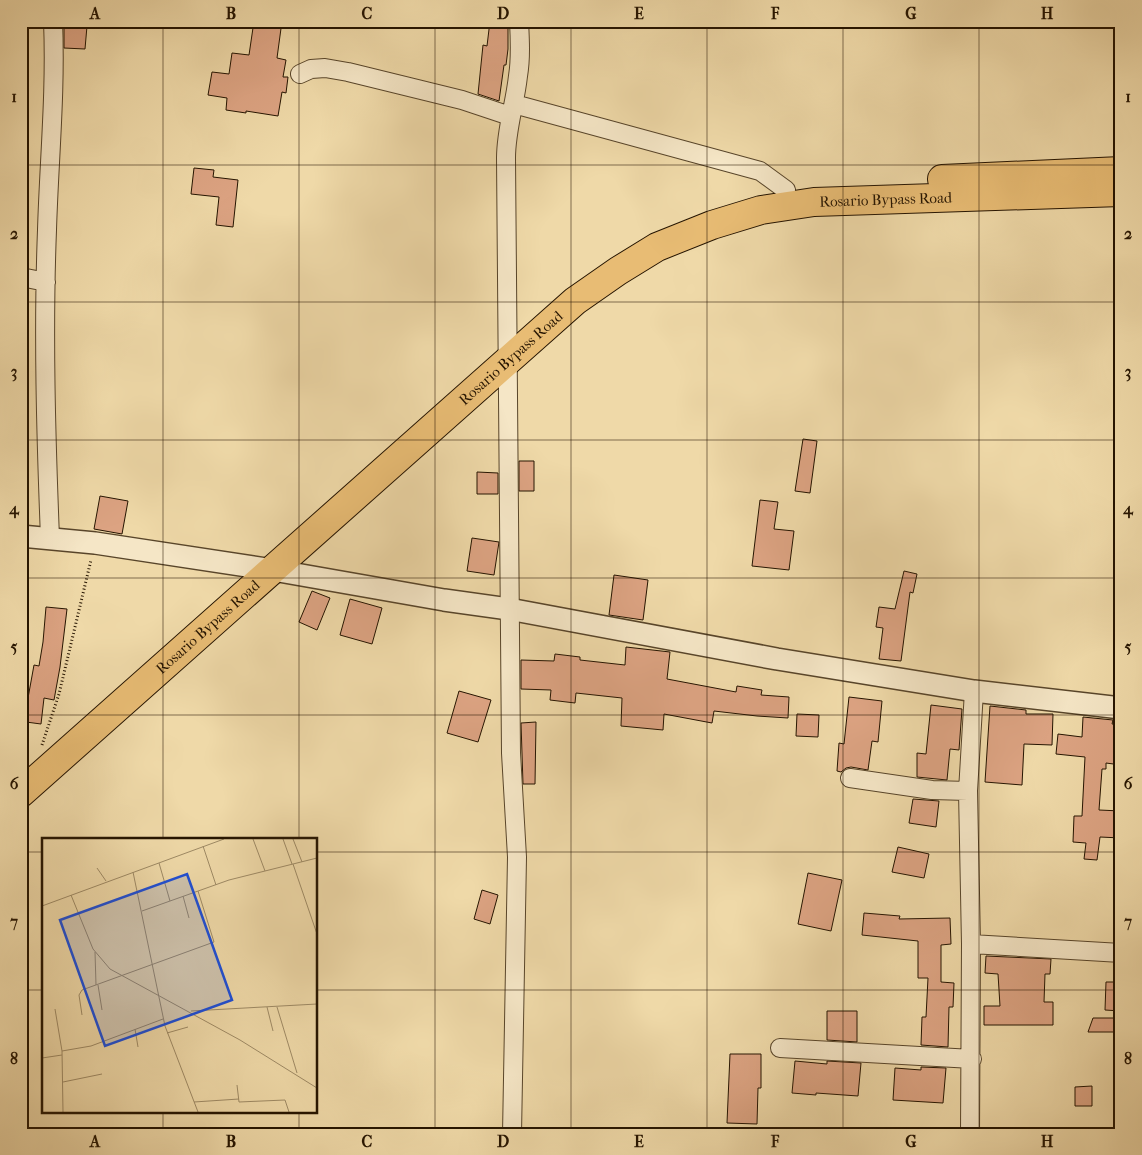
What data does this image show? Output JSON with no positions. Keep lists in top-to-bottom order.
{
  "streets": {
    "main road": ["Rosario Bypass Road"]
  },
  "grid": {
    "columns": [
      "A",
      "B",
      "C",
      "D",
      "E",
      "F",
      "G",
      "H"
    ],
    "rows": [
      "1",
      "2",
      "3",
      "4",
      "5",
      "6",
      "7",
      "8"
    ]
  }
}
